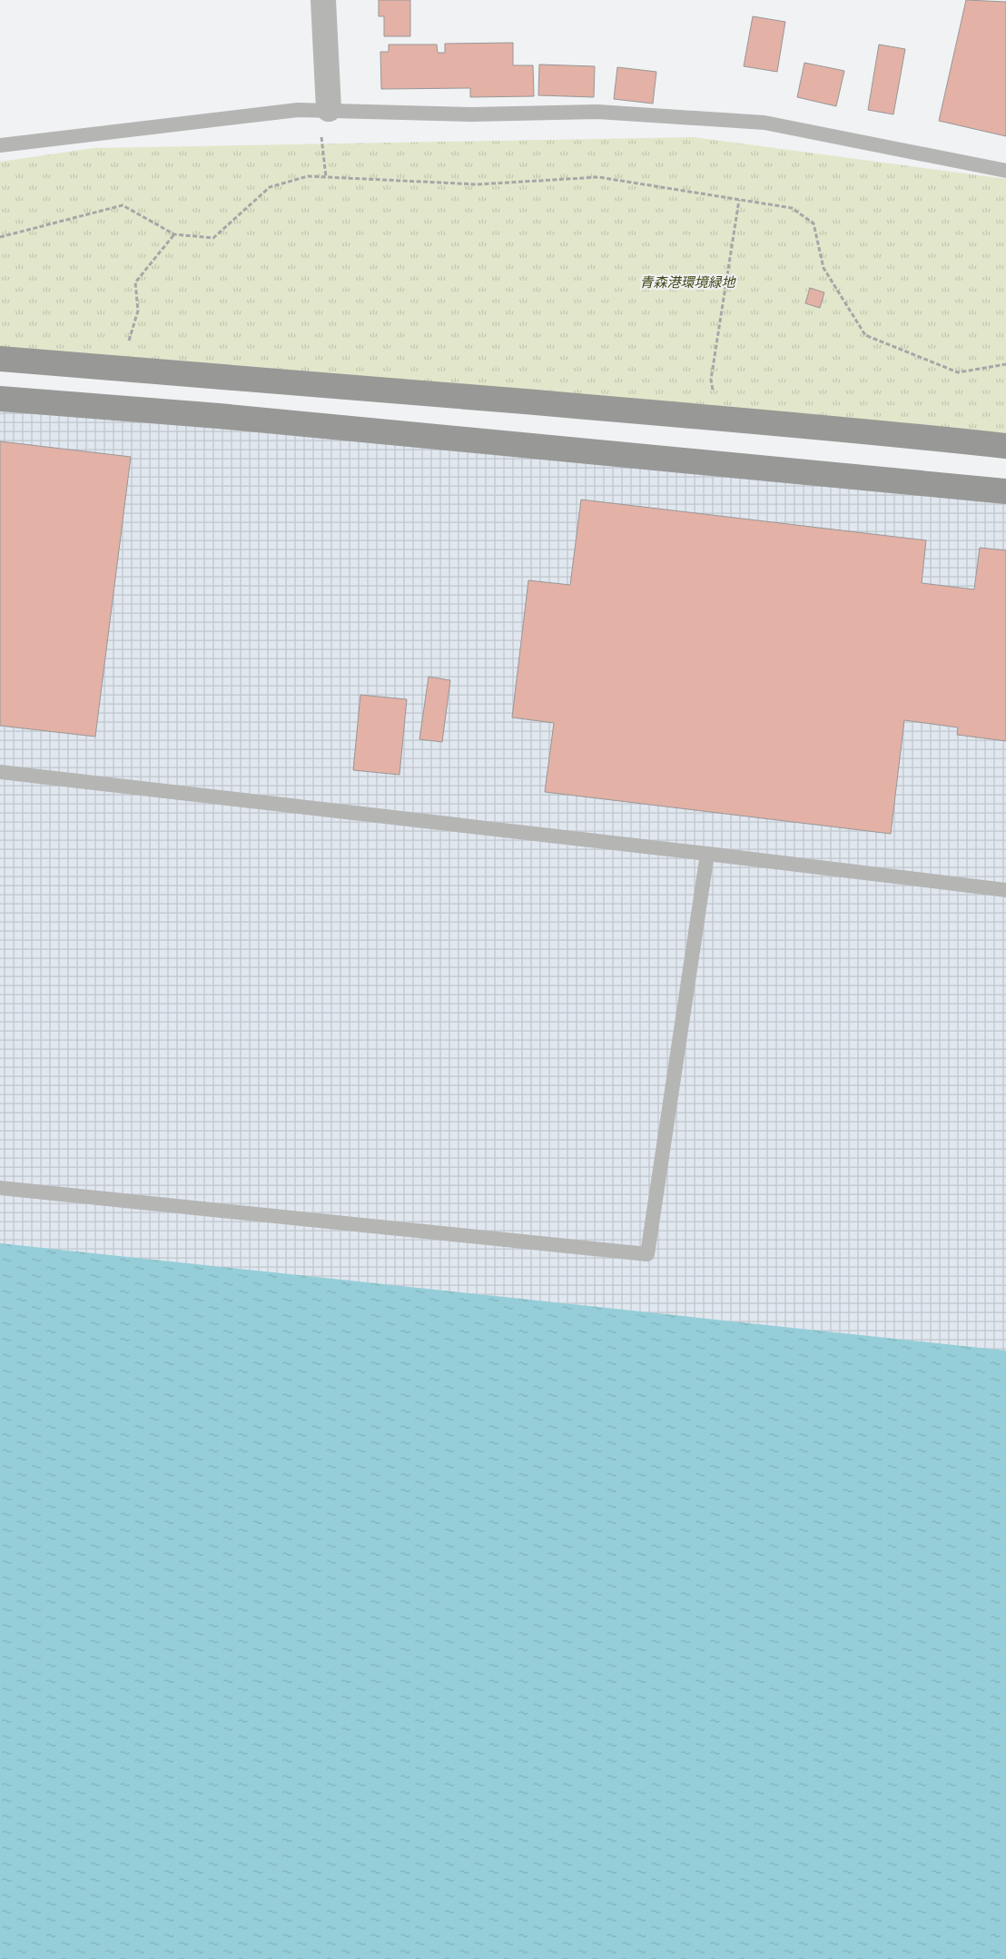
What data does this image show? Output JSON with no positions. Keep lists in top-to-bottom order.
{
  "parks": ["青森港環境緑地"]
}
